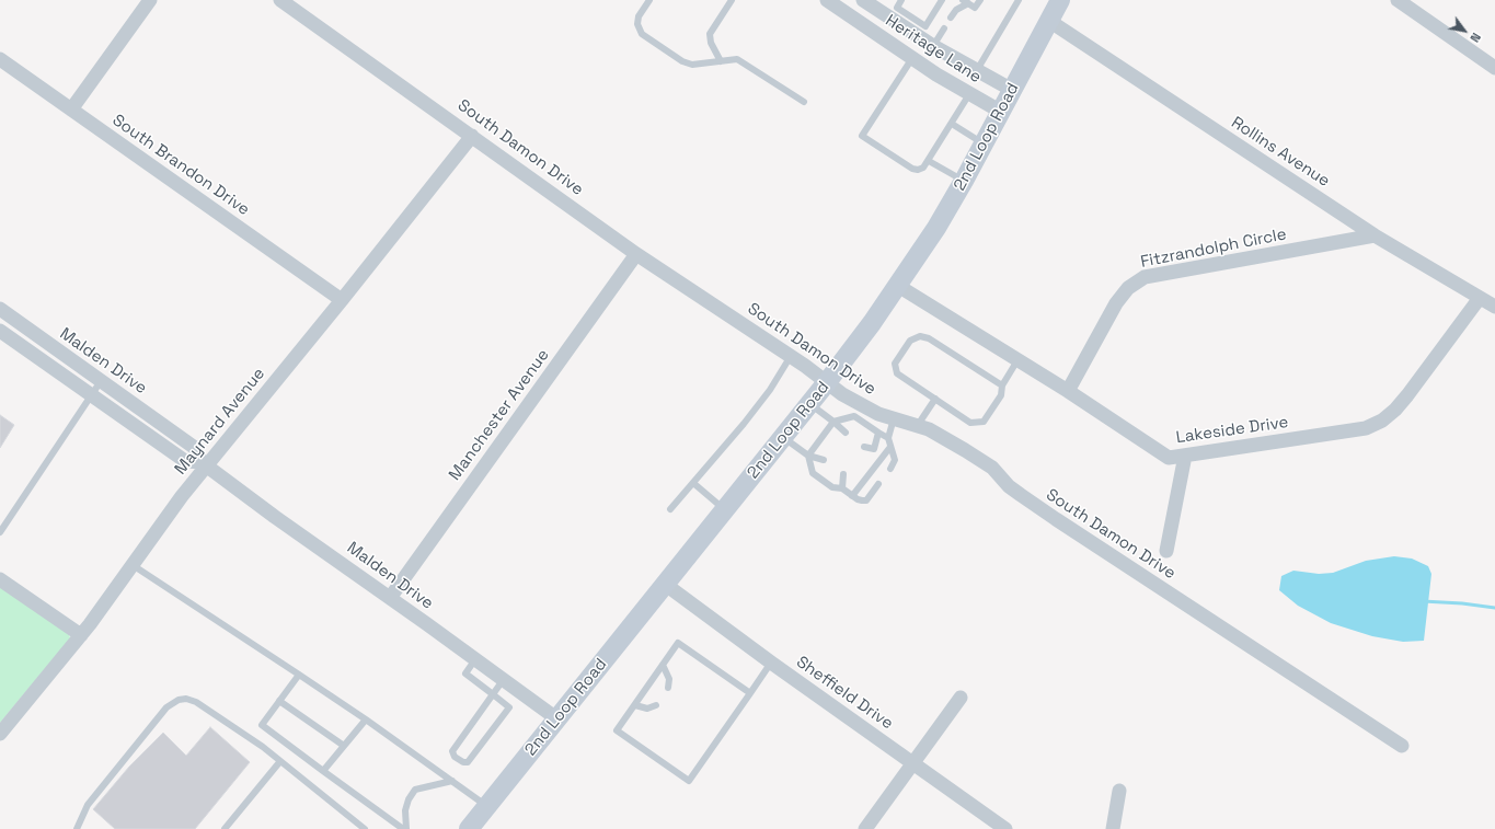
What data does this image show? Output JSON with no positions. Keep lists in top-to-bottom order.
{
  "streets": {
    "main road": ["2nd Loop Road"],
    "street": [
      "Heritage Lane",
      "South Damon Drive",
      "Rollins Avenue",
      "South Brandon Drive",
      "Fitzrandolph Circle",
      "Malden Drive",
      "Manchester Avenue",
      "Maynard Avenue",
      "Lakeside Drive",
      "Sheffield Drive"
    ]
  },
  "crossings": [
    ["Heritage Lane", "2nd Loop Road"],
    ["2nd Loop Road", "South Damon Drive"],
    ["2nd Loop Road", "Rollins Avenue"],
    ["2nd Loop Road", "Malden Drive"],
    ["2nd Loop Road", "Lakeside Drive"],
    ["2nd Loop Road", "Sheffield Drive"],
    ["South Damon Drive", "Manchester Avenue"],
    ["South Damon Drive", "Maynard Avenue"],
    ["Rollins Avenue", "Fitzrandolph Circle"],
    ["Rollins Avenue", "Lakeside Drive"],
    ["South Brandon Drive", "Maynard Avenue"],
    ["Fitzrandolph Circle", "Lakeside Drive"],
    ["Malden Drive", "Manchester Avenue"],
    ["Malden Drive", "Maynard Avenue"]
  ],
  "north": "bottom right"
}
